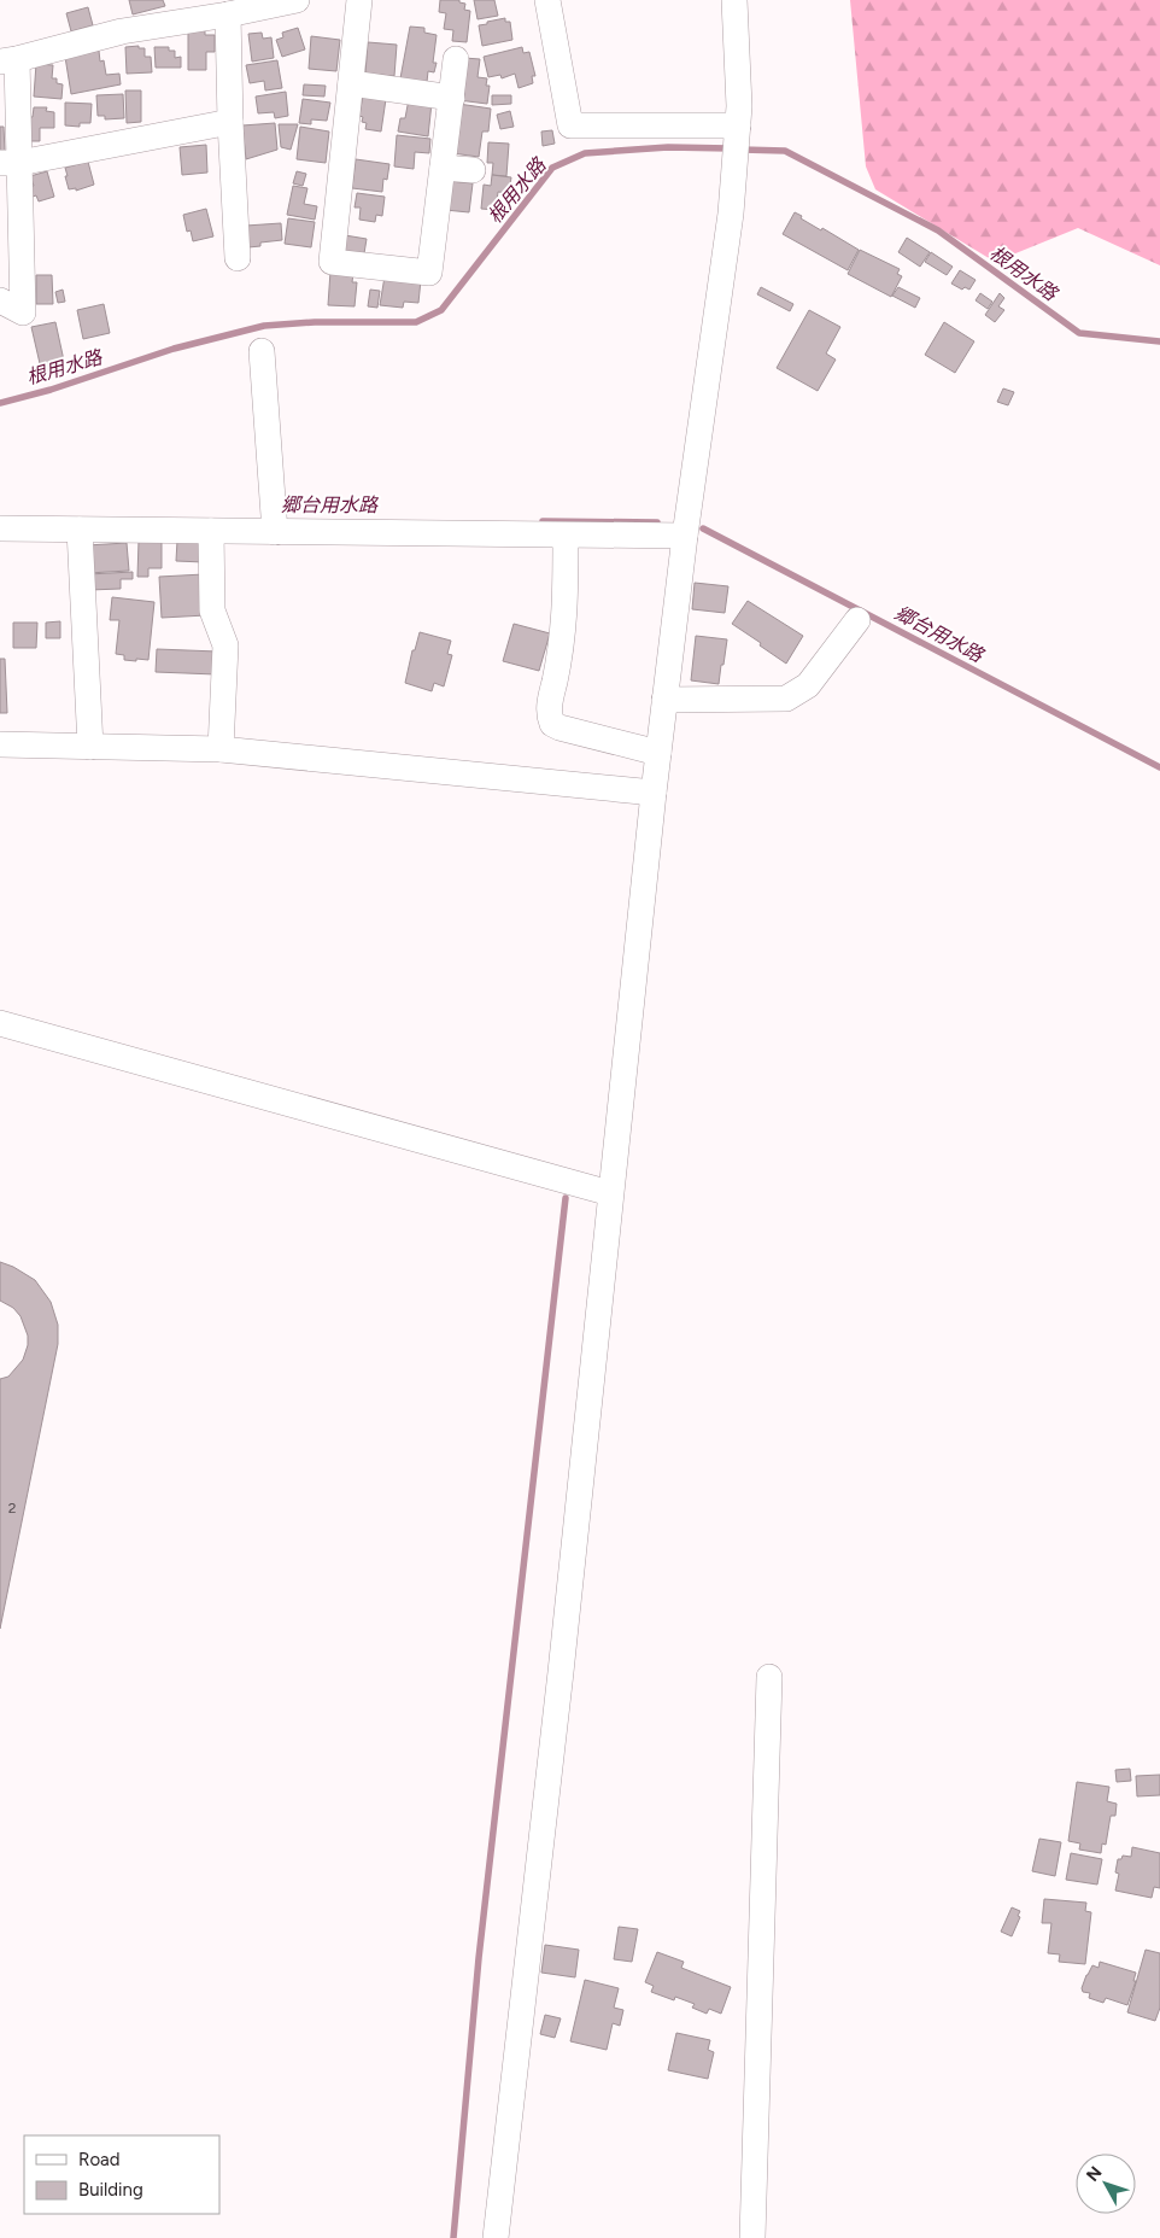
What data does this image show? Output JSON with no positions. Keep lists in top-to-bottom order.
{
  "water": ["根用水路", "郷台用水路"],
  "house_numbers": ["2"],
  "legend": ["Road", "Building"],
  "north": "top left"
}
